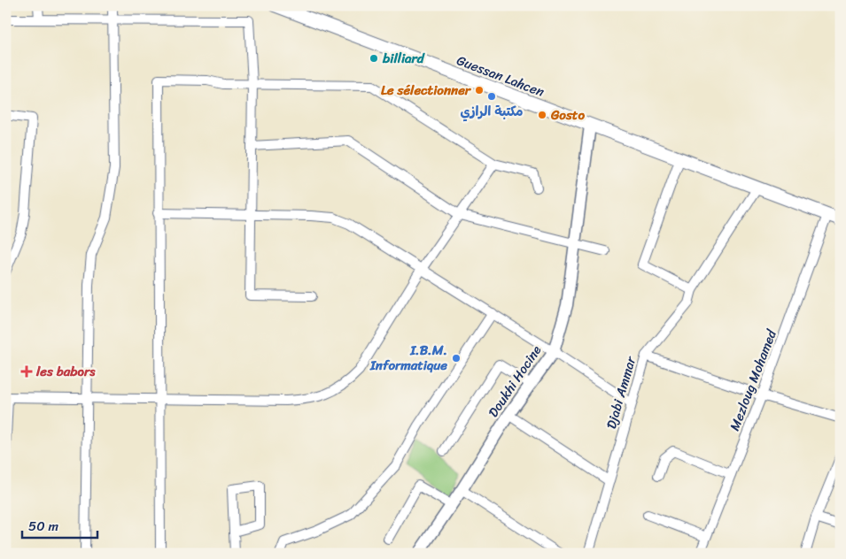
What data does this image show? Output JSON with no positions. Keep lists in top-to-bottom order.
{
  "streets": {
    "main road": ["Guessan Lahcen"],
    "street": ["Mezloug Mohamed", "Doukhi Hocine", "Djabi Ammar"]
  },
  "crossings": [
    ["Guessan Lahcen", "Mezloug Mohamed"],
    ["Guessan Lahcen", "Doukhi Hocine"],
    ["Guessan Lahcen", "Djabi Ammar"]
  ],
  "places": {
    "other": [
      "billiard",
      "Le sélectionner",
      "مكتبة الرازي",
      "Gosto",
      "I.B.M. Informatique"
    ],
    "health": ["les babors"]
  },
  "scale_bar": "50 m"
}
